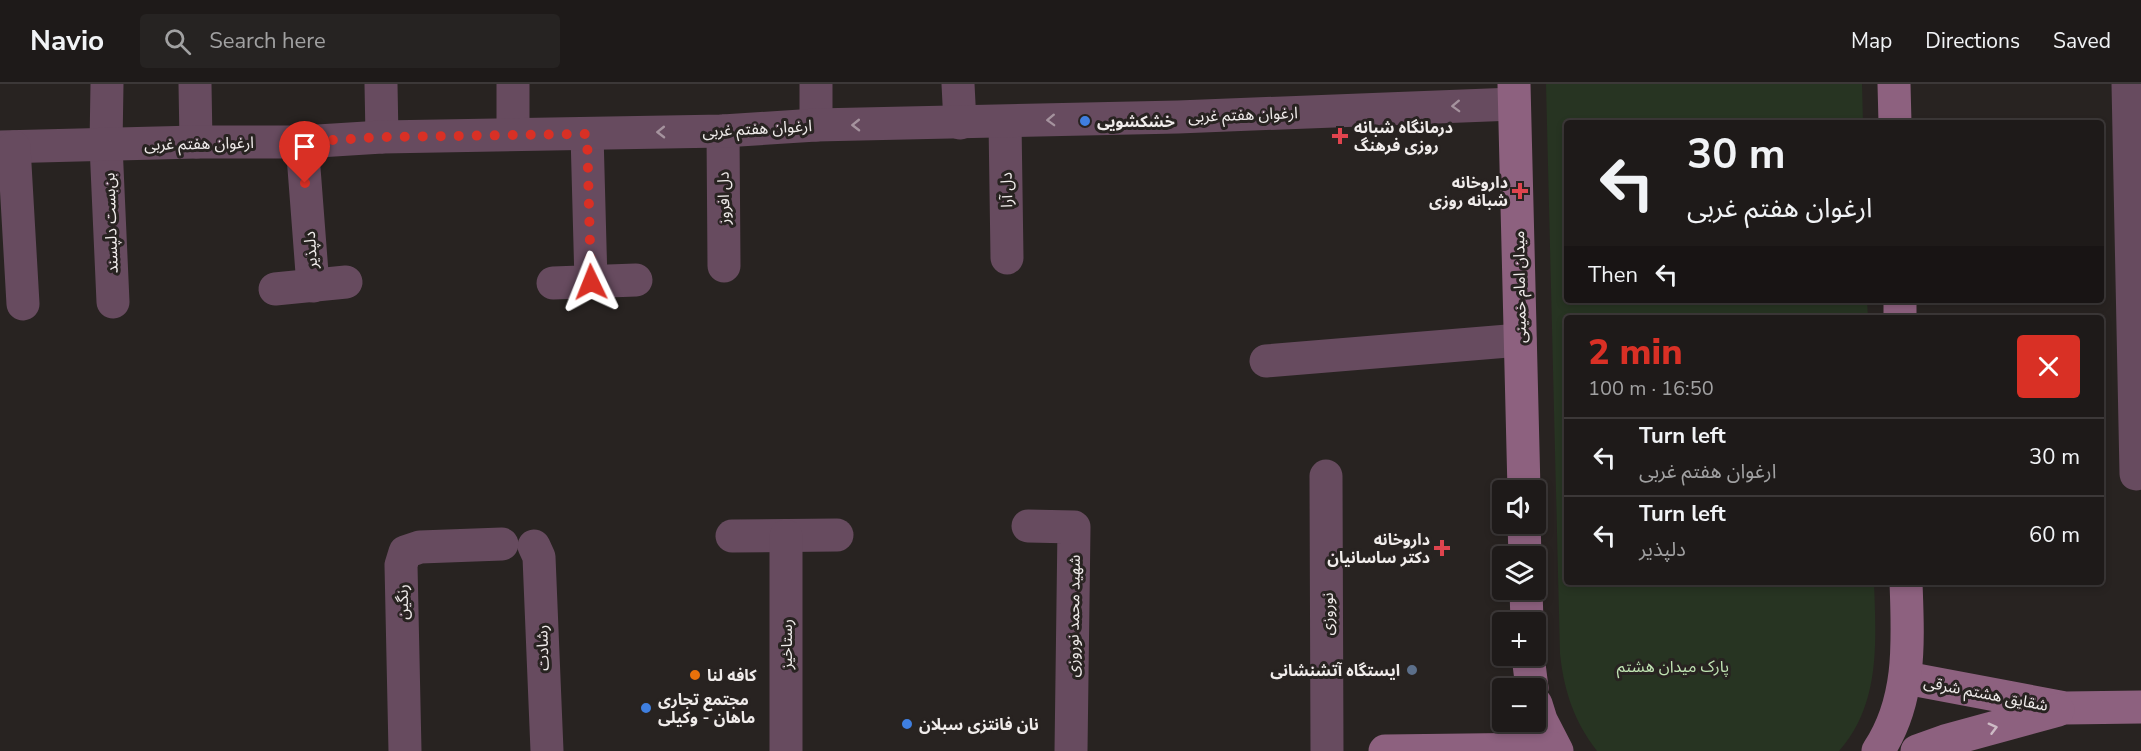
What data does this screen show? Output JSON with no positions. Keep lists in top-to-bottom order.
{
  "streets": {
    "main road": ["میدان امام خمینی", "شقایق هشتم شرقی"],
    "street": [
      "ارغوان هفتم غربی",
      "دل آرا",
      "دل افروز",
      "بن‌بست دلپسند",
      "دلپذیر",
      "رنگین",
      "نوروزی",
      "شهید محمد نوروزی",
      "رستاخیز",
      "رشادت"
    ]
  },
  "crossings": [
    ["ارغوان هفتم غربی", "دل آرا"],
    ["ارغوان هفتم غربی", "دل افروز"],
    ["ارغوان هفتم غربی", "بن‌بست دلپسند"],
    ["ارغوان هفتم غربی", "دلپذیر"],
    ["ارغوان هفتم غربی", "میدان امام خمینی"]
  ],
  "one_way": ["شقایق هشتم شرقی"],
  "parks": ["پارک میدان هشتم"],
  "places": {
    "other": [
      "خشکشویی",
      "ایستگاه آتشنشانی",
      "کافه لنا",
      "مجتمع تجاری ماهان - وکیلی",
      "نان فانتزی سبلان"
    ],
    "health": ["درمانگاه شبانه روزی فرهنگ", "داروخانه شبانه روزی", "داروخانه دکتر ساسانیان"]
  },
  "page": {
    "header": "Navio",
    "search": "Search here",
    "nav": ["Map", "Directions", "Saved"],
    "turn": ["30 m", "ارغوان هفتم غربی"],
    "then": "Then",
    "heading": ["2 min", "100 m · 16:50"],
    "list": [
      {
        "name": "Turn left",
        "note": "ارغوان هفتم غربی",
        "value": "30 m"
      },
      {
        "name": "Turn left",
        "note": "دلپذیر",
        "value": "60 m"
      }
    ],
    "map_buttons": ["+", "−"]
  }
}
